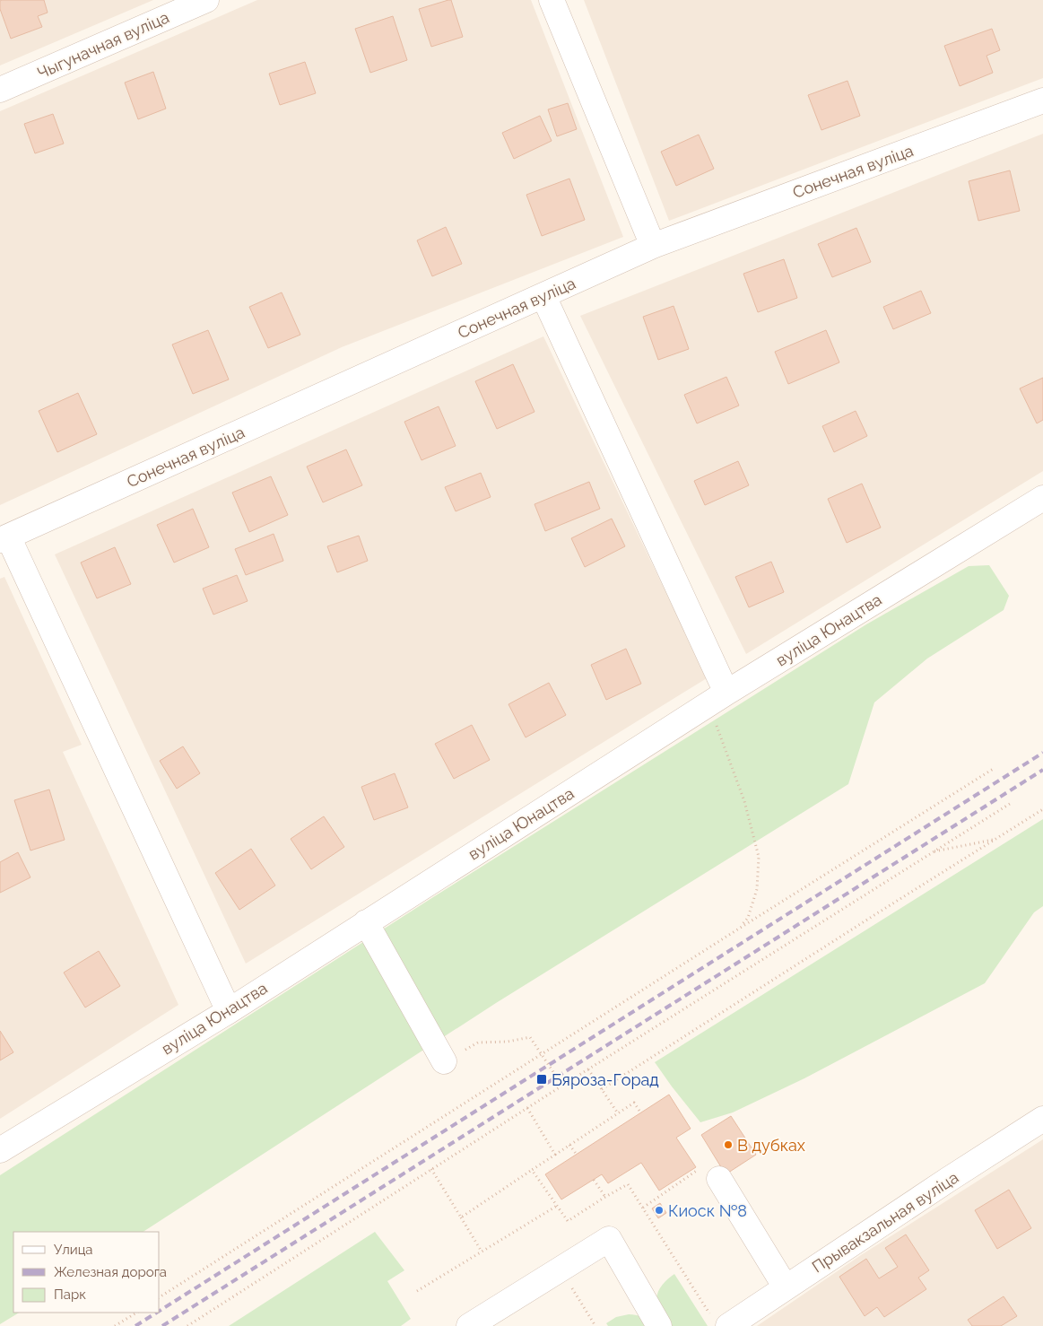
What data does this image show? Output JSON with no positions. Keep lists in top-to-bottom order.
{
  "streets": {
    "street": [
      "Чыгуначная вуліца",
      "Сонечная вуліца",
      "вуліца Юнацтва",
      "Прывакзальная вуліца"
    ]
  },
  "places": {
    "transit": ["Бяроза-Горад"],
    "other": ["В дубках", "Киоск №8"]
  },
  "legend": ["Улица", "Железная дорога", "Парк"]
}
